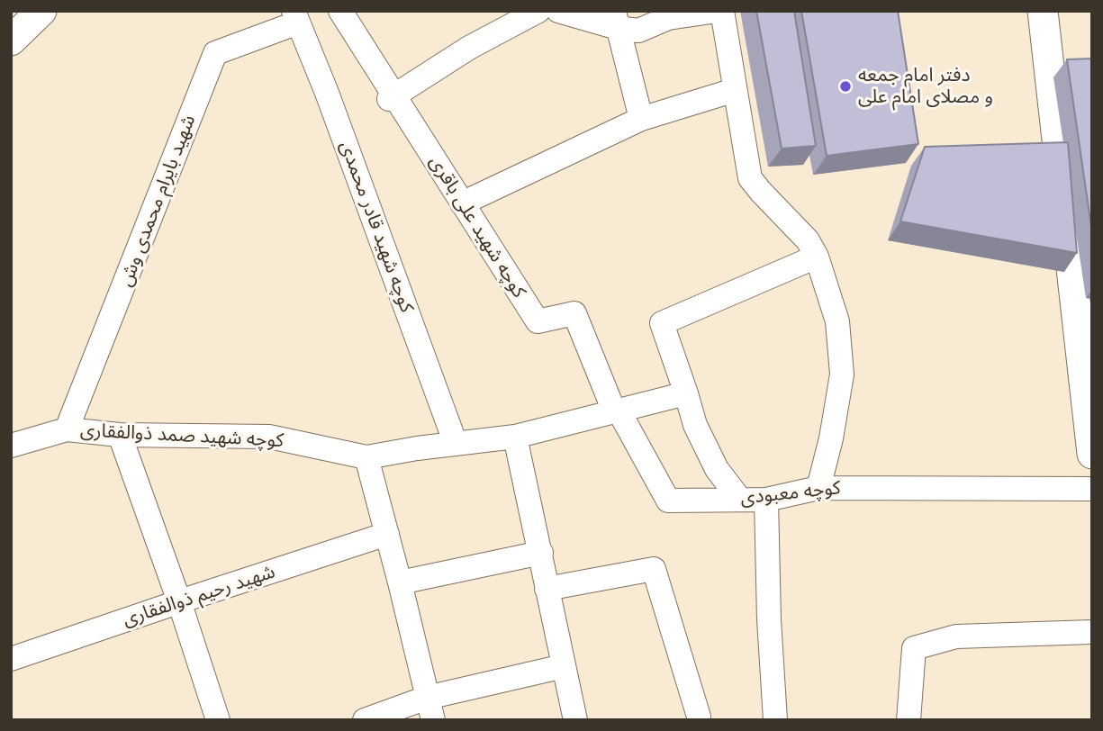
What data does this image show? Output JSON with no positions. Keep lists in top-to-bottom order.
{
  "streets": {
    "street": [
      "شهید بایرام محمدی وش",
      "کوچه شهید قادر محمدی",
      "کوچه شهید علی باقری",
      "کوچه شهید صمد ذوالفقاری",
      "کوچه معبودی",
      "شهید رحیم ذوالفقاری"
    ]
  },
  "crossings": [
    ["شهید بایرام محمدی وش", "کوچه شهید قادر محمدی"],
    ["شهید بایرام محمدی وش", "کوچه شهید صمد ذوالفقاری"],
    ["کوچه شهید قادر محمدی", "کوچه شهید صمد ذوالفقاری"],
    ["کوچه شهید علی باقری", "کوچه شهید صمد ذوالفقاری"],
    ["کوچه شهید علی باقری", "کوچه معبودی"],
    ["کوچه شهید صمد ذوالفقاری", "کوچه معبودی"]
  ],
  "places": ["دفتر امام جمعه و مصلای امام علی"]
}
